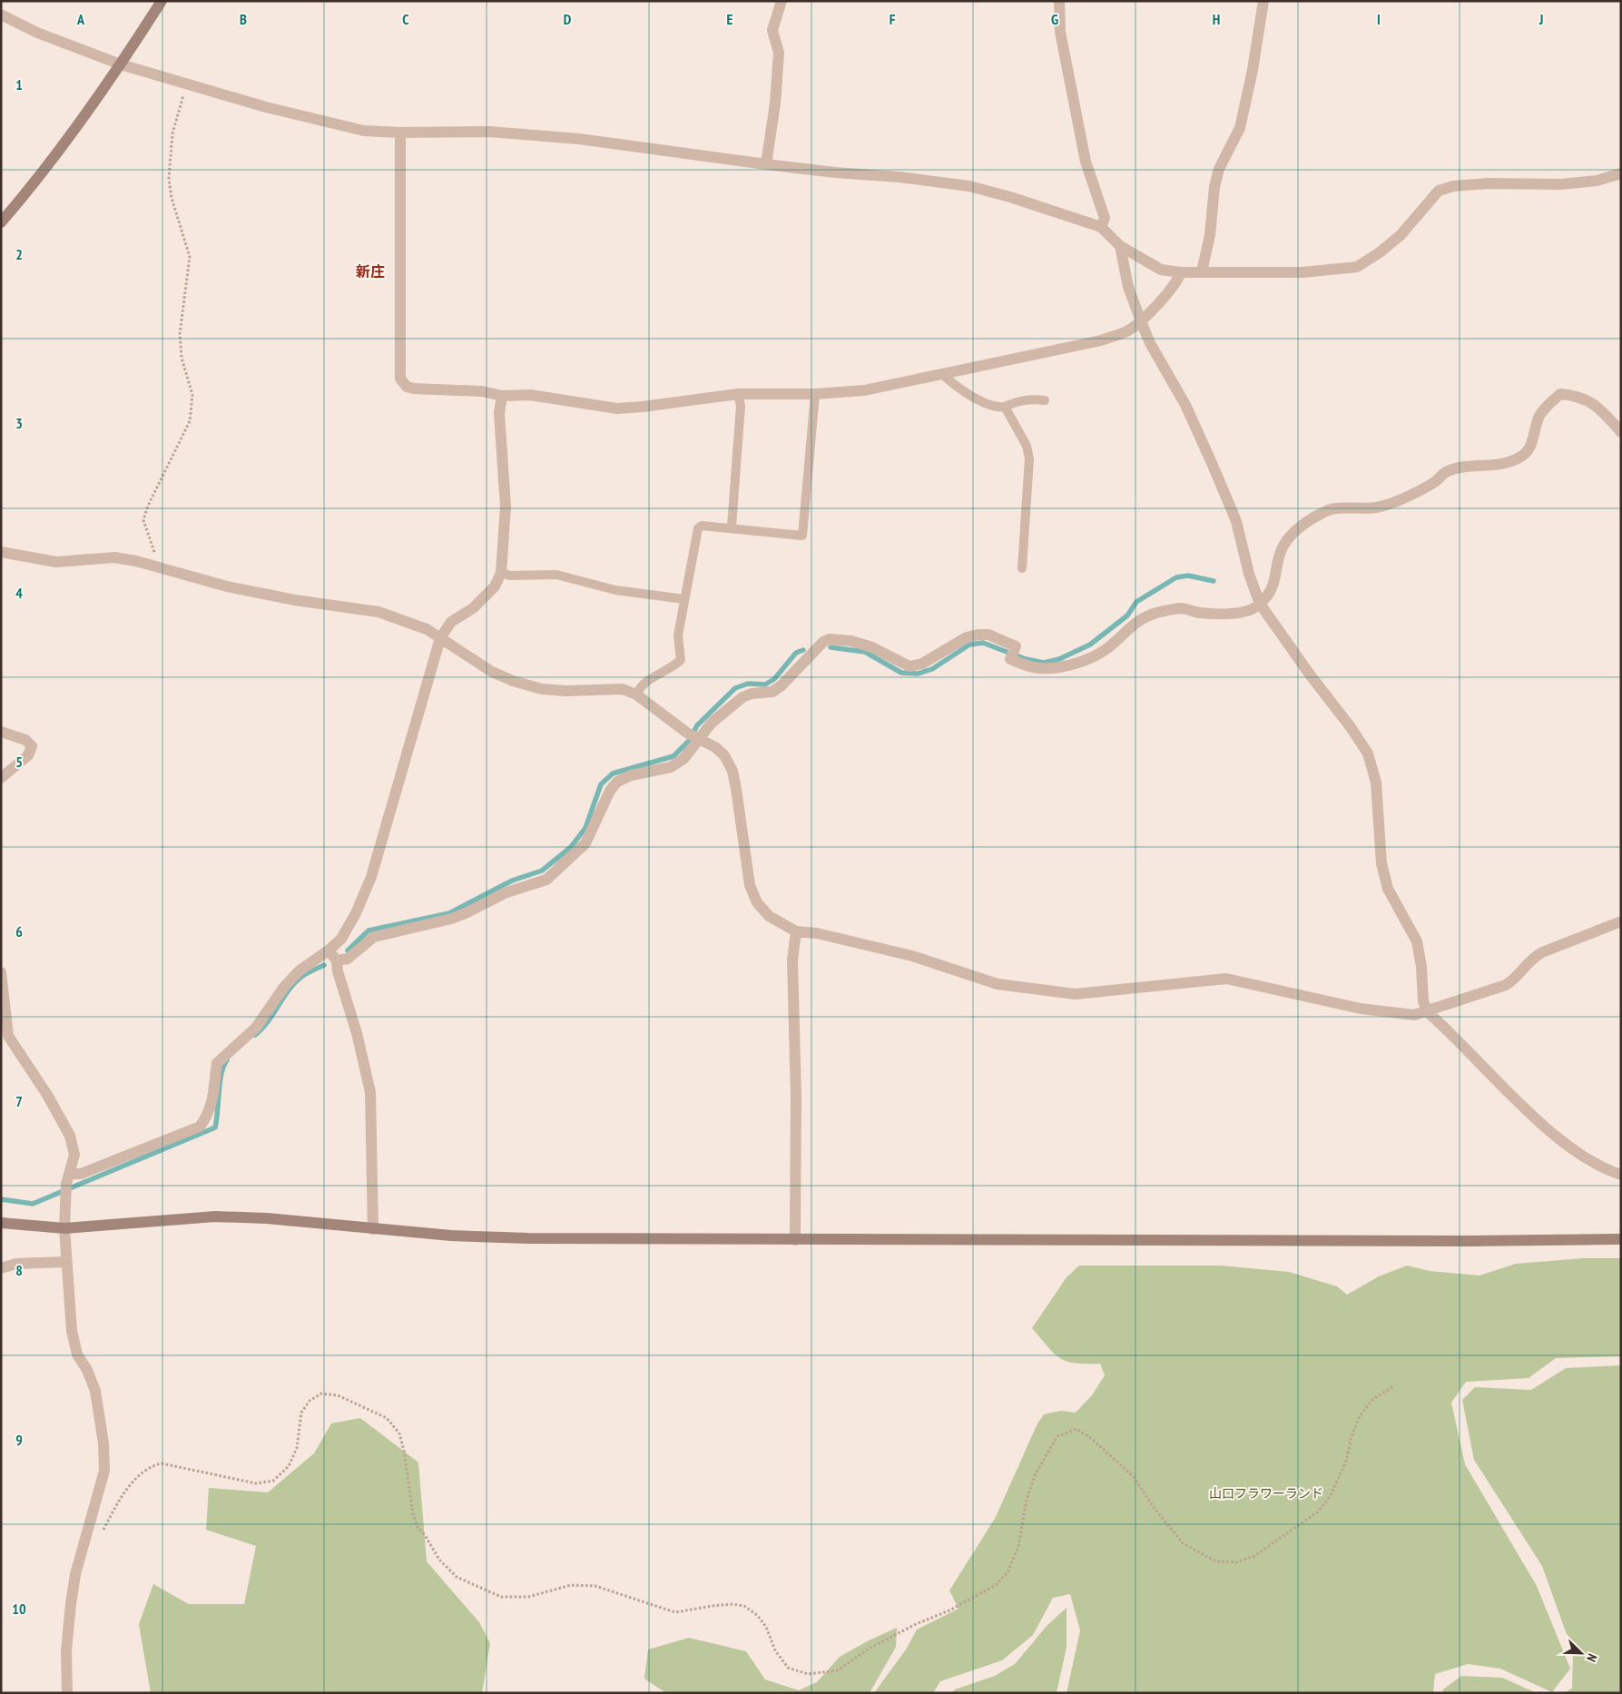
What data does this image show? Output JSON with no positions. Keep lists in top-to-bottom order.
{
  "districts": ["新庄"],
  "parks": ["山口フラワーランド"],
  "north": "bottom right",
  "grid": {
    "columns": [
      "A",
      "B",
      "C",
      "D",
      "E",
      "F",
      "G",
      "H",
      "I",
      "J"
    ],
    "rows": [
      "1",
      "2",
      "3",
      "4",
      "5",
      "6",
      "7",
      "8",
      "9",
      "10"
    ]
  }
}
